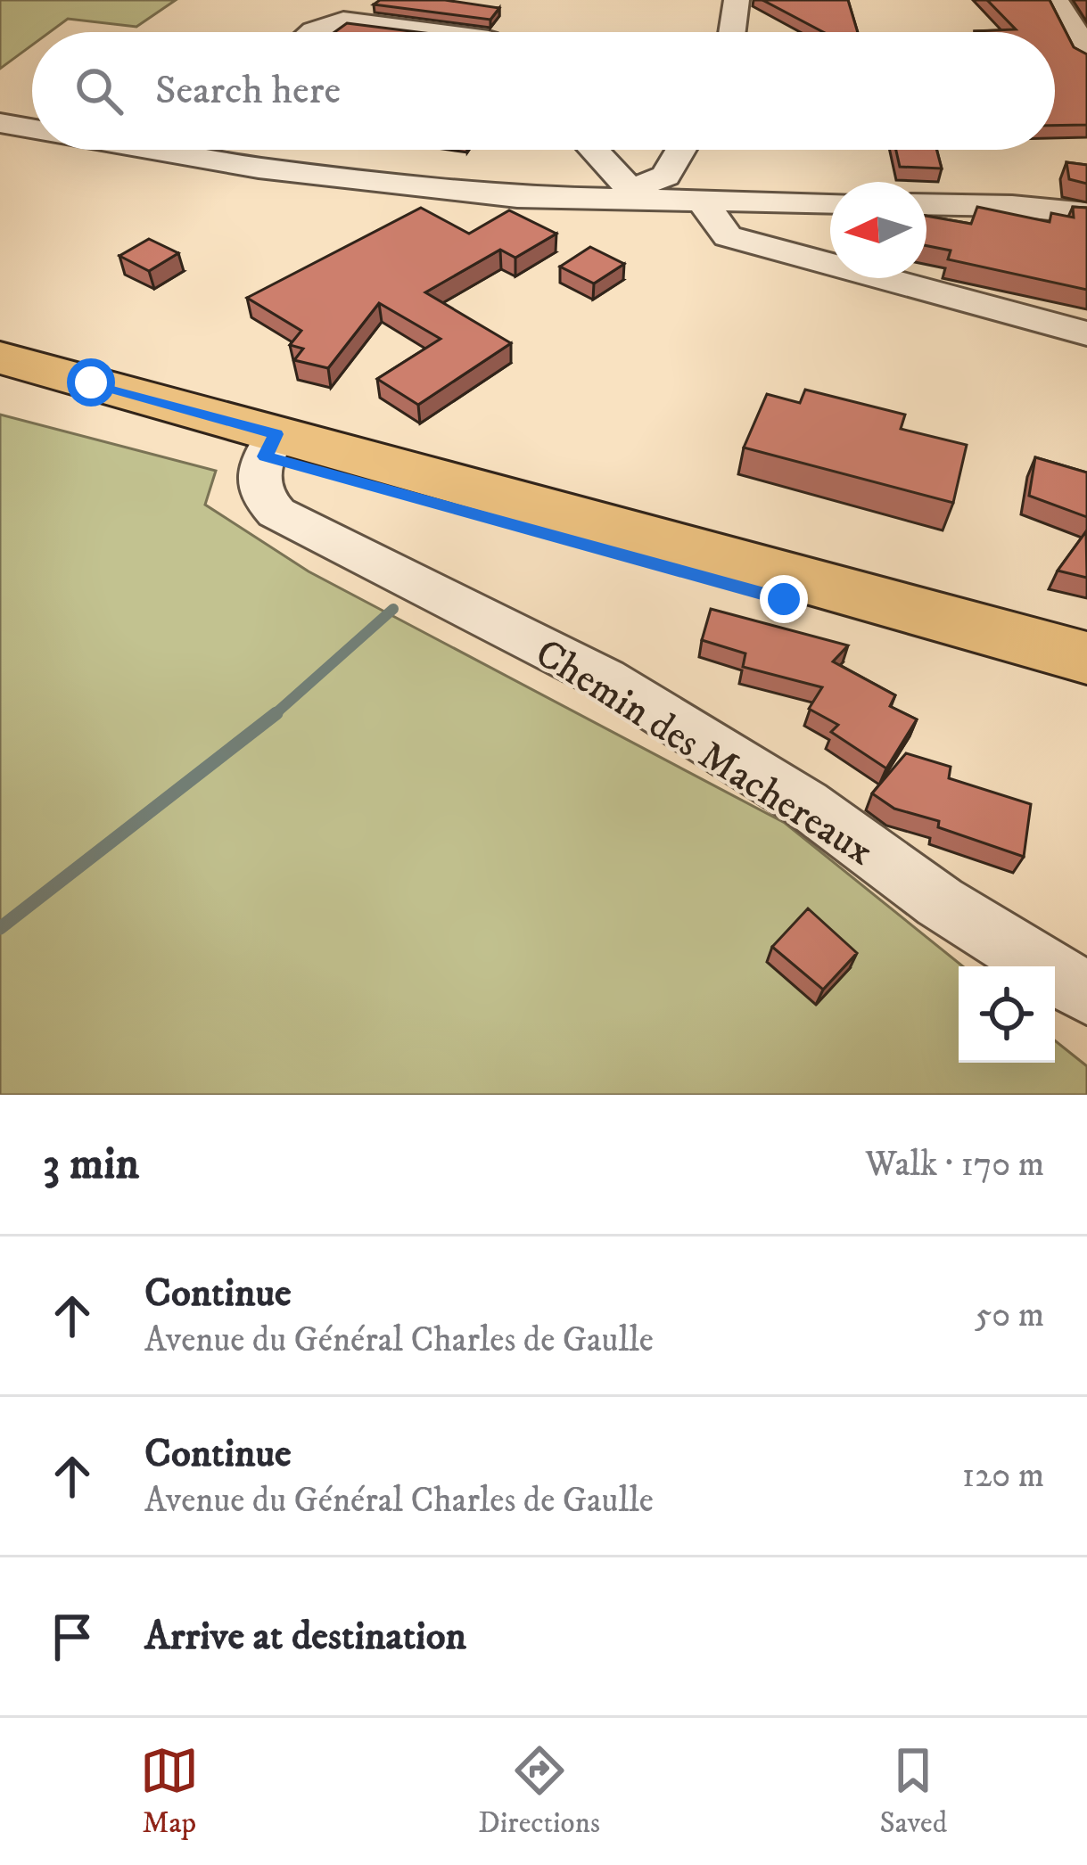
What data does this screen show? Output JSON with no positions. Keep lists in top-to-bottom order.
{
  "streets": {
    "street": ["Chemin des Machereaux"]
  },
  "north": "left",
  "page": {
    "search": "Search here",
    "heading": ["3 min", "Walk · 170 m"],
    "list": [
      ["Continue", "Avenue du Général Charles de Gaulle", "50 m"],
      ["Continue", "Avenue du Général Charles de Gaulle", "120 m"],
      "Arrive at destination"
    ],
    "nav": ["Map", "Directions", "Saved"]
  }
}
